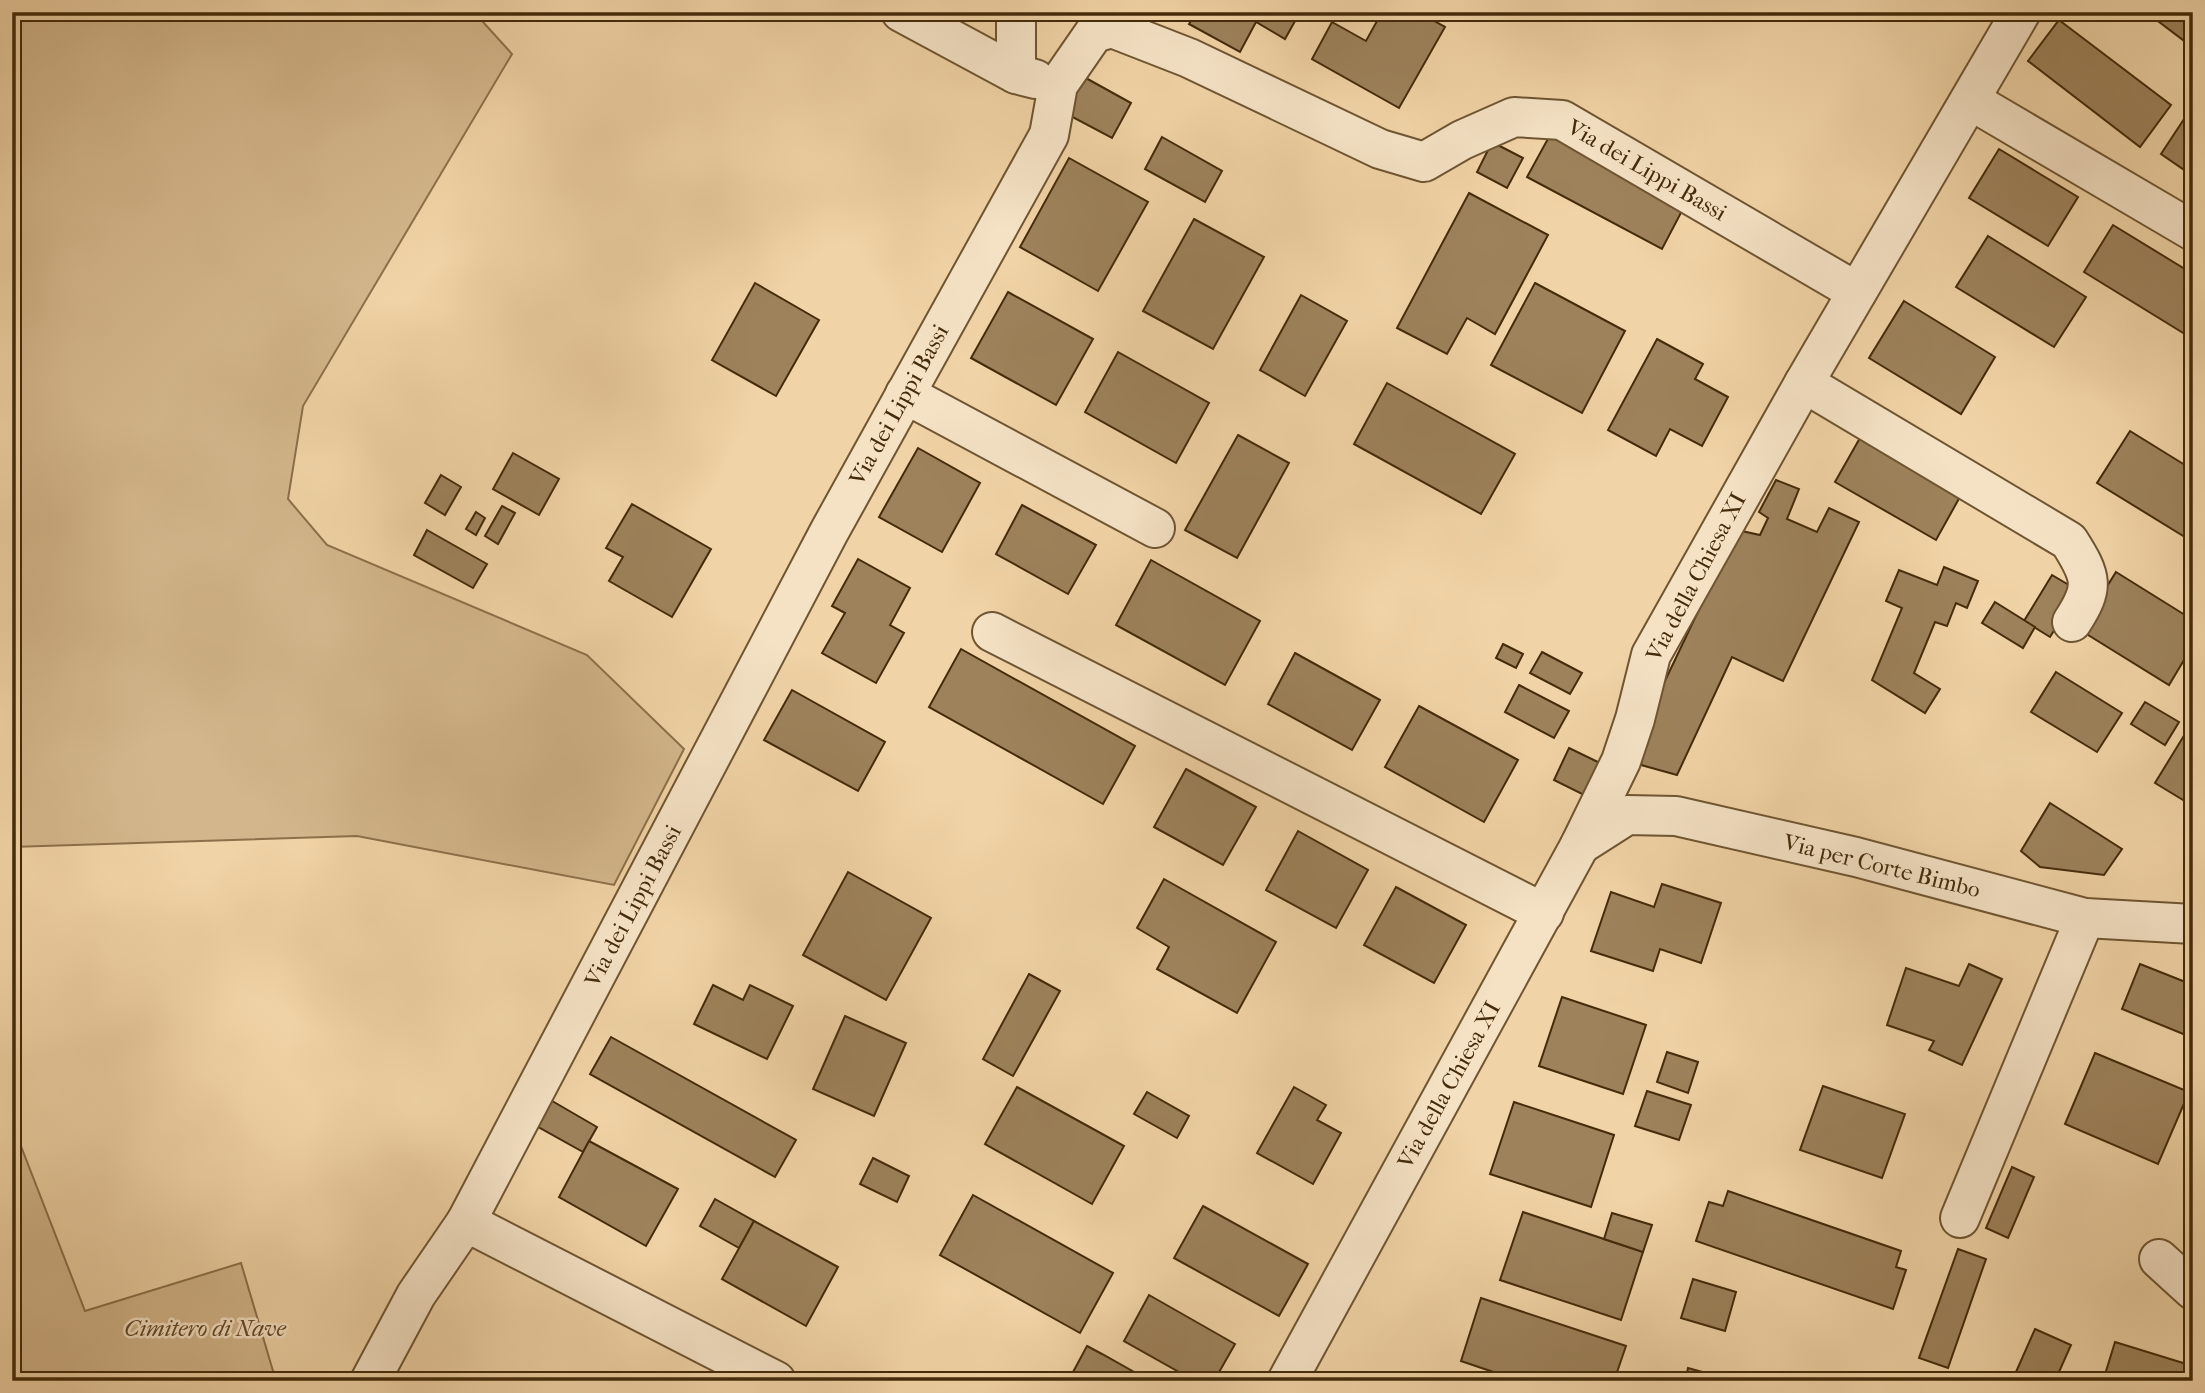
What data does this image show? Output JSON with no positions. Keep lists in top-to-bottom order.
{
  "streets": {
    "street": ["Via dei Lippi Bassi", "Via della Chiesa XI", "Via per Corte Bimbo"]
  },
  "crossings": [
    ["Via dei Lippi Bassi", "Via della Chiesa XI"],
    ["Via della Chiesa XI", "Via per Corte Bimbo"]
  ],
  "parks": ["Cimitero di Nave"]
}
